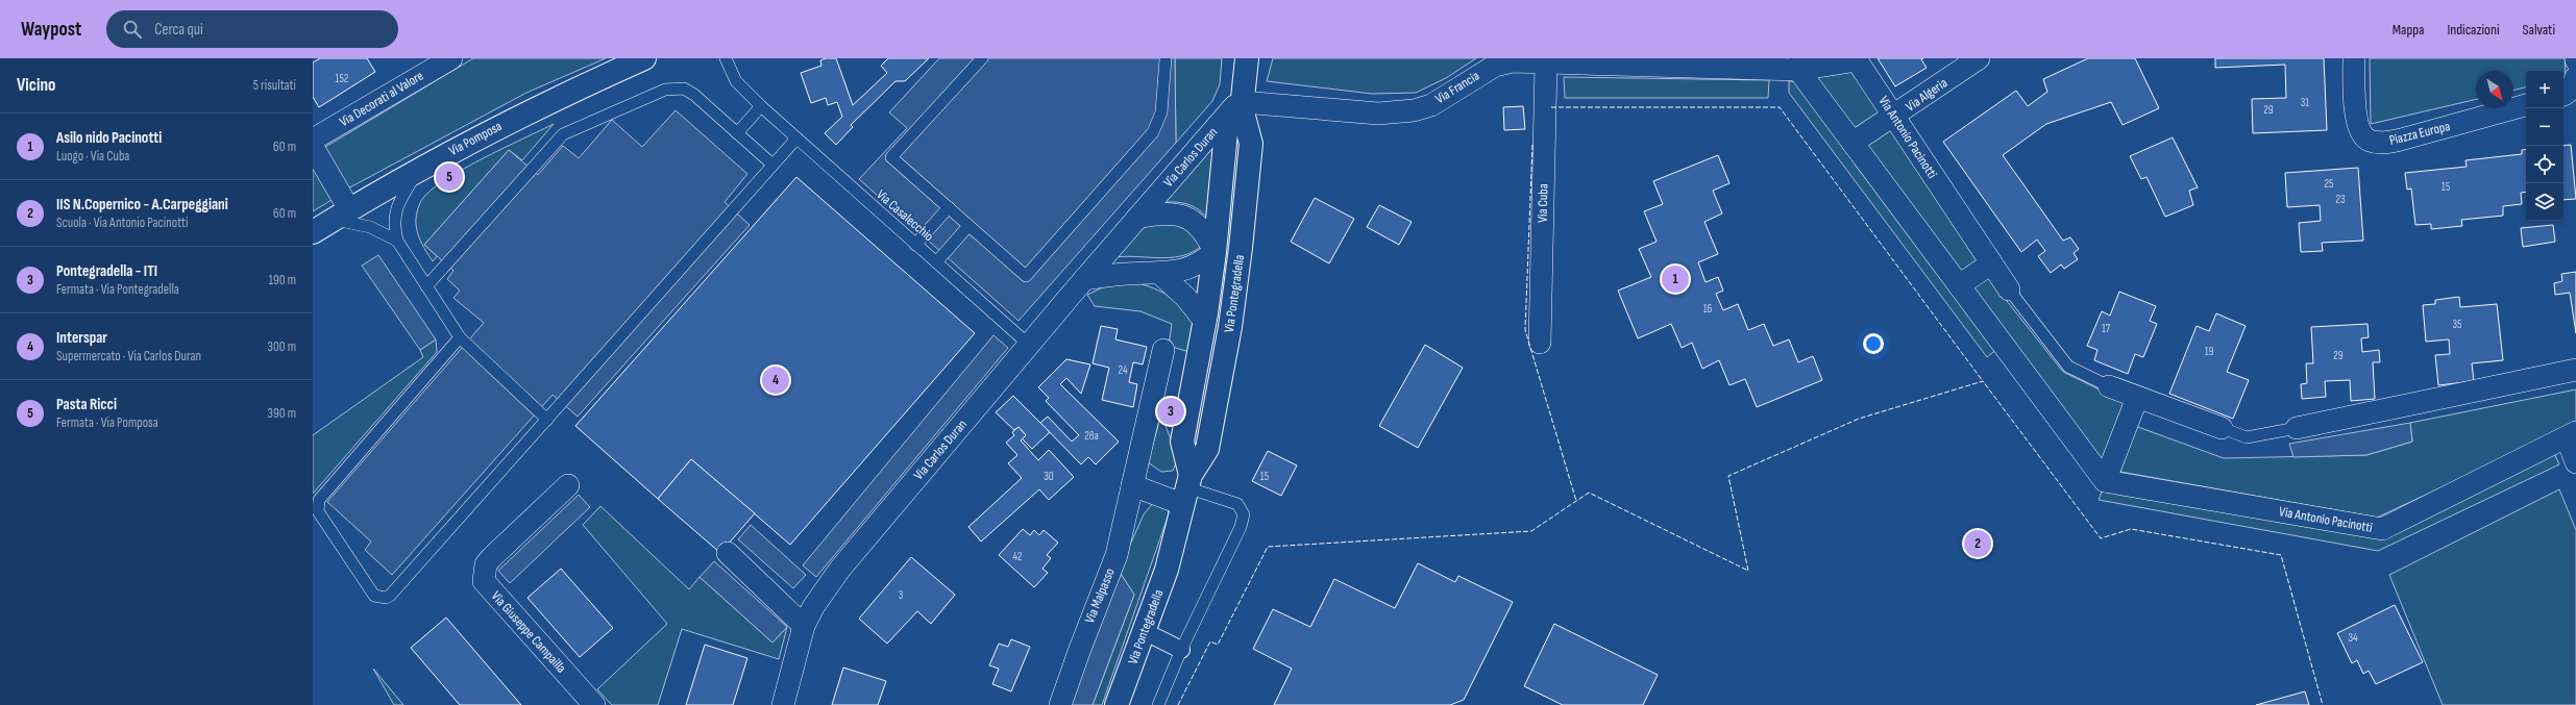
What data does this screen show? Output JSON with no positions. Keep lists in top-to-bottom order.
{
  "streets": {
    "street": [
      "Via Francia",
      "Via Algeria",
      "Via Decorati al Valore",
      "Piazza Europa",
      "Via Antonio Pacinotti",
      "Via Pomposa",
      "Via Carlos Duran",
      "Via Cuba",
      "Via Pontegradella",
      "Via Malpasso",
      "Via Giuseppe Campailla"
    ],
    "lane": ["Via Casalecchio"]
  },
  "crossings": [
    ["Via Francia", "Via Antonio Pacinotti"],
    ["Via Francia", "Via Carlos Duran"],
    ["Via Francia", "Via Cuba"],
    ["Via Francia", "Via Pontegradella"],
    ["Via Algeria", "Via Antonio Pacinotti"],
    ["Via Carlos Duran", "Via Casalecchio"],
    ["Via Carlos Duran", "Via Pontegradella"]
  ],
  "house_numbers": [
    "152",
    "31",
    "29",
    "25",
    "15",
    "23",
    "16",
    "35",
    "17",
    "19",
    "29",
    "24",
    "28a",
    "30",
    "15",
    "42",
    "3",
    "34"
  ],
  "north": "bottom right",
  "page": {
    "header": "Waypost",
    "search": "Cerca qui",
    "nav": ["Mappa", "Indicazioni", "Salvati"],
    "heading": ["Vicino", "5 risultati"],
    "map_buttons": ["+", "−"],
    "list": [
      {
        "mark": "1",
        "name": "Asilo nido Pacinotti",
        "note": "Luogo · Via Cuba",
        "value": "60 m"
      },
      {
        "mark": "2",
        "name": "IIS N.Copernico - A.Carpeggiani",
        "note": "Scuola · Via Antonio Pacinotti",
        "value": "60 m"
      },
      {
        "mark": "3",
        "name": "Pontegradella - ITI",
        "note": "Fermata · Via Pontegradella",
        "value": "190 m"
      },
      {
        "mark": "4",
        "name": "Interspar",
        "note": "Supermercato · Via Carlos Duran",
        "value": "300 m"
      },
      {
        "mark": "5",
        "name": "Pasta Ricci",
        "note": "Fermata · Via Pomposa",
        "value": "390 m"
      }
    ],
    "pins": [
      "5",
      "1",
      "4",
      "3",
      "2"
    ]
  }
}
